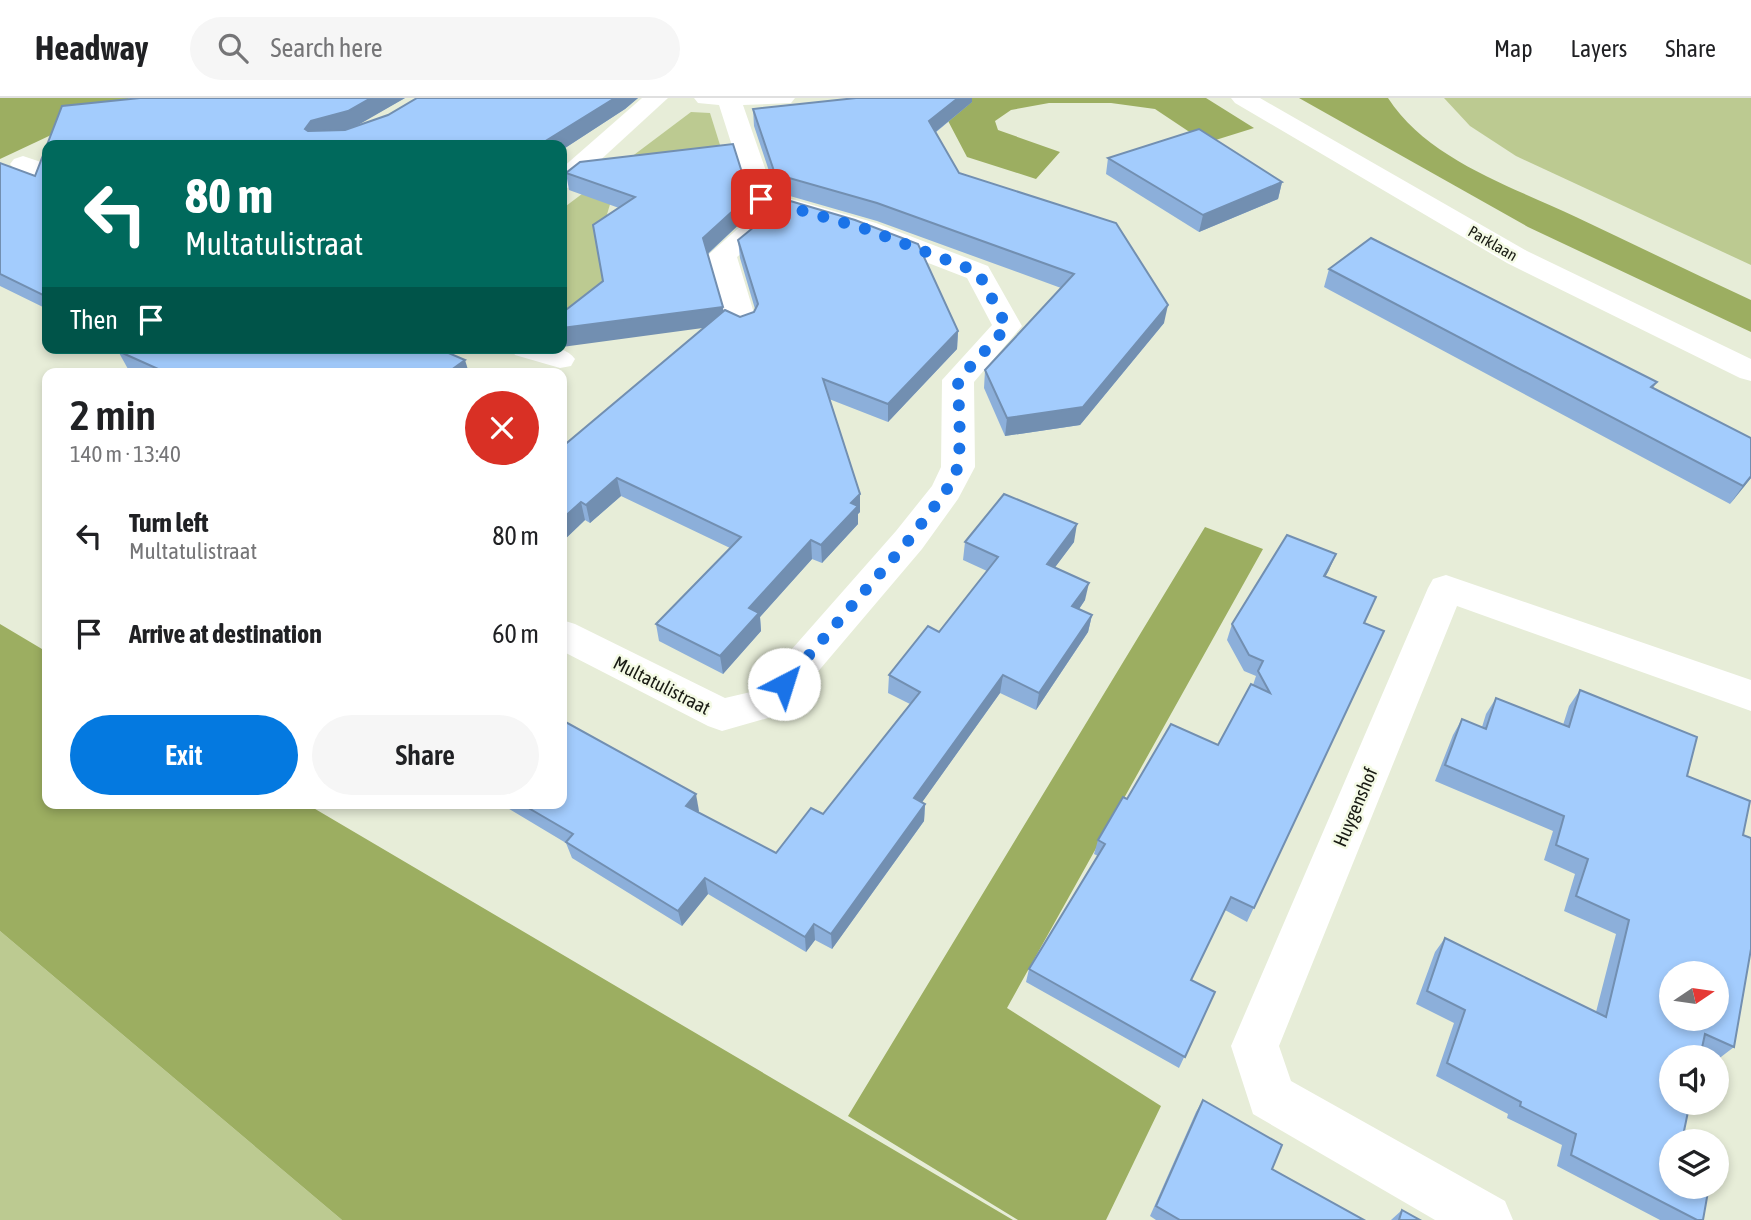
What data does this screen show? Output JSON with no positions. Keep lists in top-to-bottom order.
{
  "streets": {
    "street": ["Parklaan", "Multatulistraat", "Huygenshof"]
  },
  "north": "right",
  "page": {
    "header": "Headway",
    "search": "Search here",
    "nav": ["Map", "Layers", "Share"],
    "turn": ["80 m", "Multatulistraat"],
    "then": "Then",
    "heading": ["2 min", "140 m · 13:40"],
    "list": [
      {
        "name": "Turn left",
        "note": "Multatulistraat",
        "value": "80 m"
      },
      {
        "name": "Arrive at destination",
        "value": "60 m"
      }
    ],
    "buttons": ["Exit", "Share"]
  }
}
